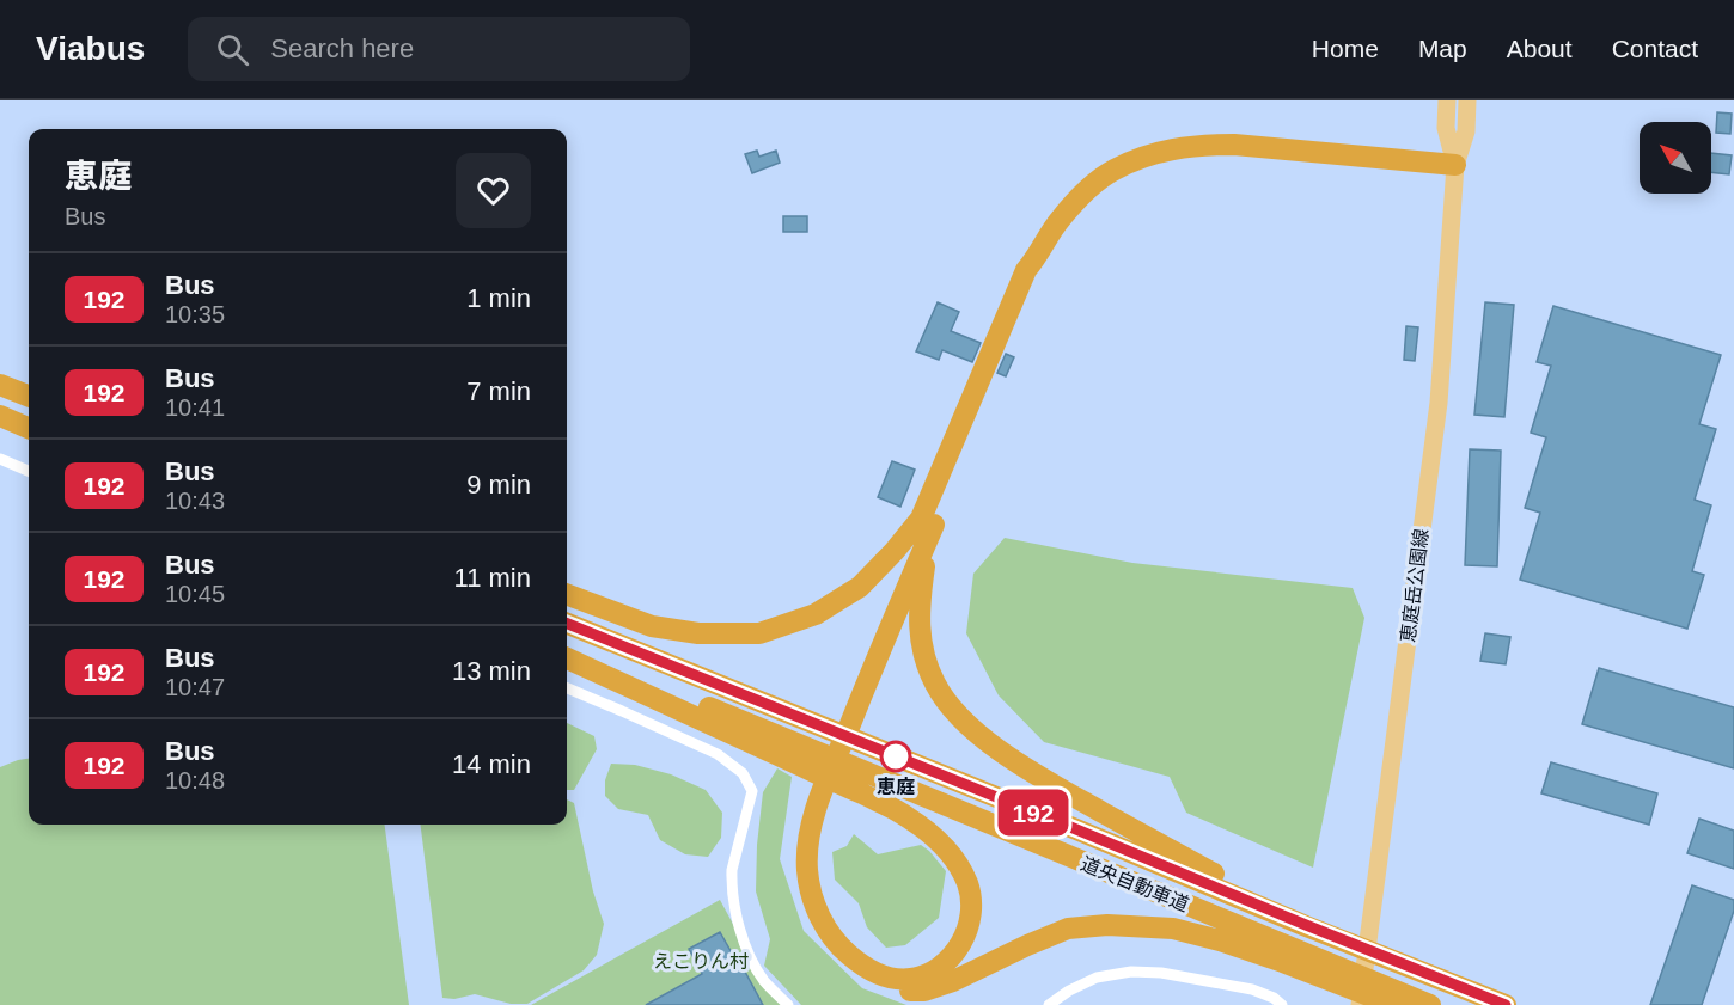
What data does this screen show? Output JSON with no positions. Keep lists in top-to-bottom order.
{
  "streets": {
    "highway": ["道央自動車道"],
    "main road": ["恵庭岳公園線"]
  },
  "parks": ["えこりん村"],
  "places": ["恵庭"],
  "lines": ["bus line 192"],
  "north": "top left",
  "page": {
    "header": "Viabus",
    "search": "Search here",
    "nav": [
      "Home",
      "Map",
      "About",
      "Contact"
    ],
    "on_map": "192",
    "heading": ["恵庭", "Bus"],
    "list": [
      {
        "mark": "192",
        "name": "Bus",
        "note": "10:35",
        "value": "1 min"
      },
      {
        "mark": "192",
        "name": "Bus",
        "note": "10:41",
        "value": "7 min"
      },
      {
        "mark": "192",
        "name": "Bus",
        "note": "10:43",
        "value": "9 min"
      },
      {
        "mark": "192",
        "name": "Bus",
        "note": "10:45",
        "value": "11 min"
      },
      {
        "mark": "192",
        "name": "Bus",
        "note": "10:47",
        "value": "13 min"
      },
      {
        "mark": "192",
        "name": "Bus",
        "note": "10:48",
        "value": "14 min"
      }
    ]
  }
}
